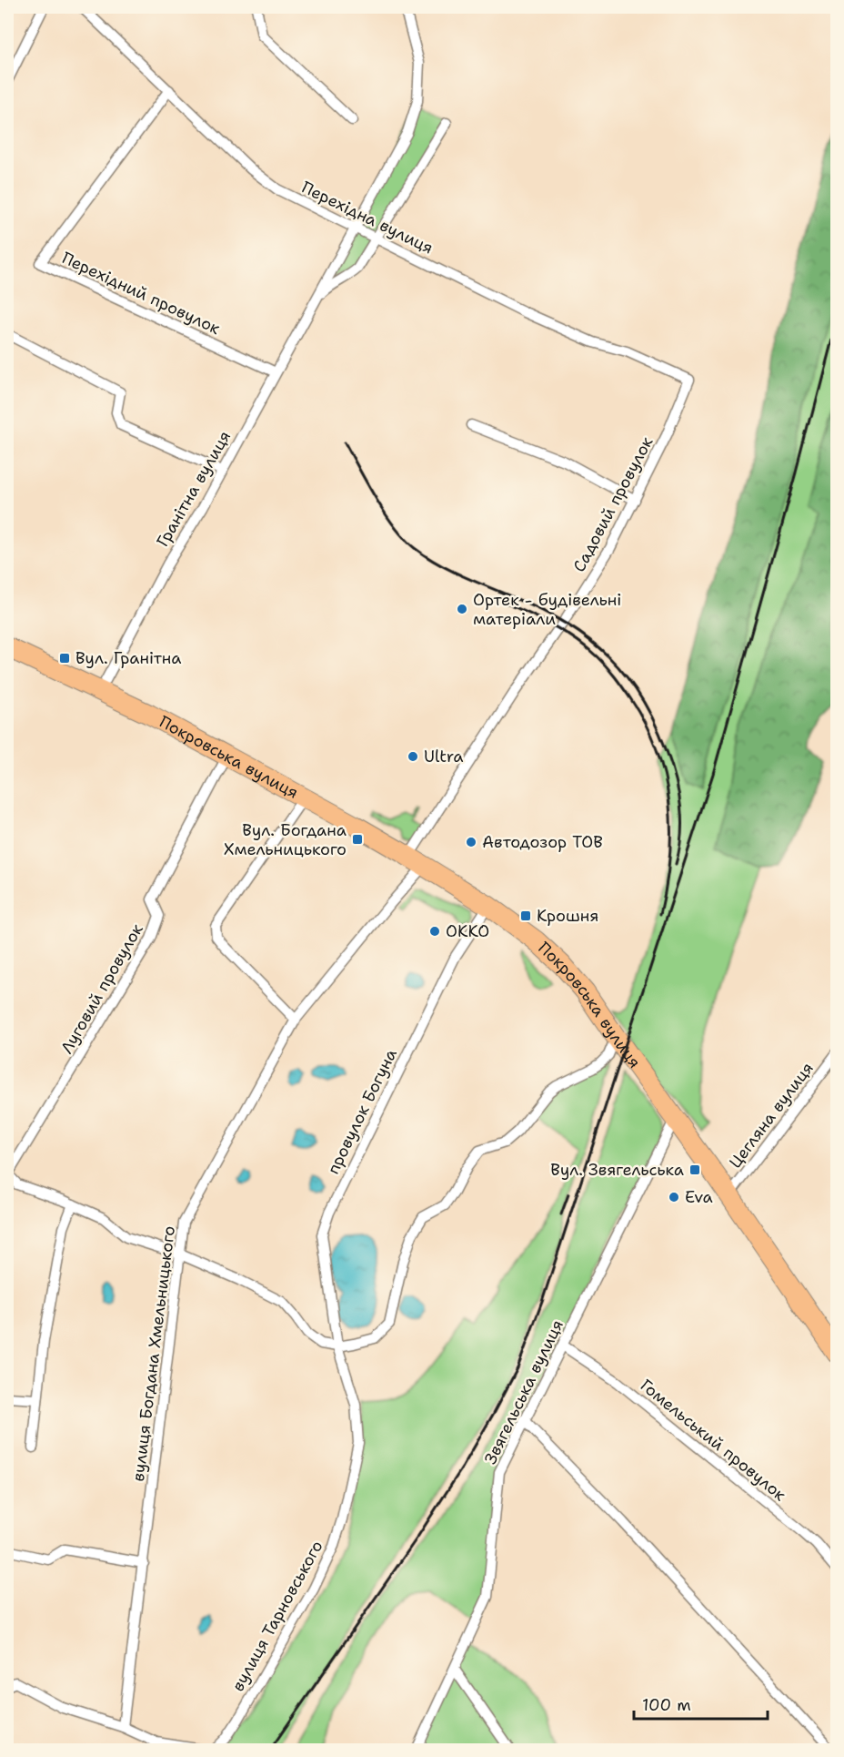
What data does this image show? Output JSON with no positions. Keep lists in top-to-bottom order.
{
  "streets": {
    "highway": ["Покровська вулиця"],
    "street": [
      "Перехідна вулиця",
      "Перехідний провулок",
      "Гранітна вулиця",
      "Садовий провулок",
      "Луговий провулок",
      "провулок Богуна",
      "Цегляна вулиця",
      "вулиця Богдана Хмельницького",
      "Звягельська вулиця",
      "Гомельський провулок",
      "вулиця Тарновського"
    ]
  },
  "crossings": [
    ["Перехідна вулиця", "Перехідний провулок"],
    ["Перехідна вулиця", "Гранітна вулиця"],
    ["Перехідна вулиця", "Садовий провулок"],
    ["Перехідний провулок", "Гранітна вулиця"],
    ["Гранітна вулиця", "Покровська вулиця"],
    ["Садовий провулок", "Покровська вулиця"],
    ["Садовий провулок", "вулиця Богдана Хмельницького"],
    ["Покровська вулиця", "Луговий провулок"],
    ["Покровська вулиця", "провулок Богуна"],
    ["Покровська вулиця", "Цегляна вулиця"],
    ["Покровська вулиця", "вулиця Богдана Хмельницького"],
    ["Покровська вулиця", "Звягельська вулиця"],
    ["провулок Богуна", "вулиця Тарновського"],
    ["Звягельська вулиця", "Гомельський провулок"]
  ],
  "places": {
    "other": [
      "Ортек - будівельні матеріали",
      "Ultra",
      "Автодозор ТОВ",
      "ОККО",
      "Eva"
    ],
    "transit": [
      "Вул. Гранітна",
      "Вул. Богдана Хмельницького",
      "Крошня",
      "Вул. Звягельська"
    ]
  },
  "scale_bar": "100 m"
}
